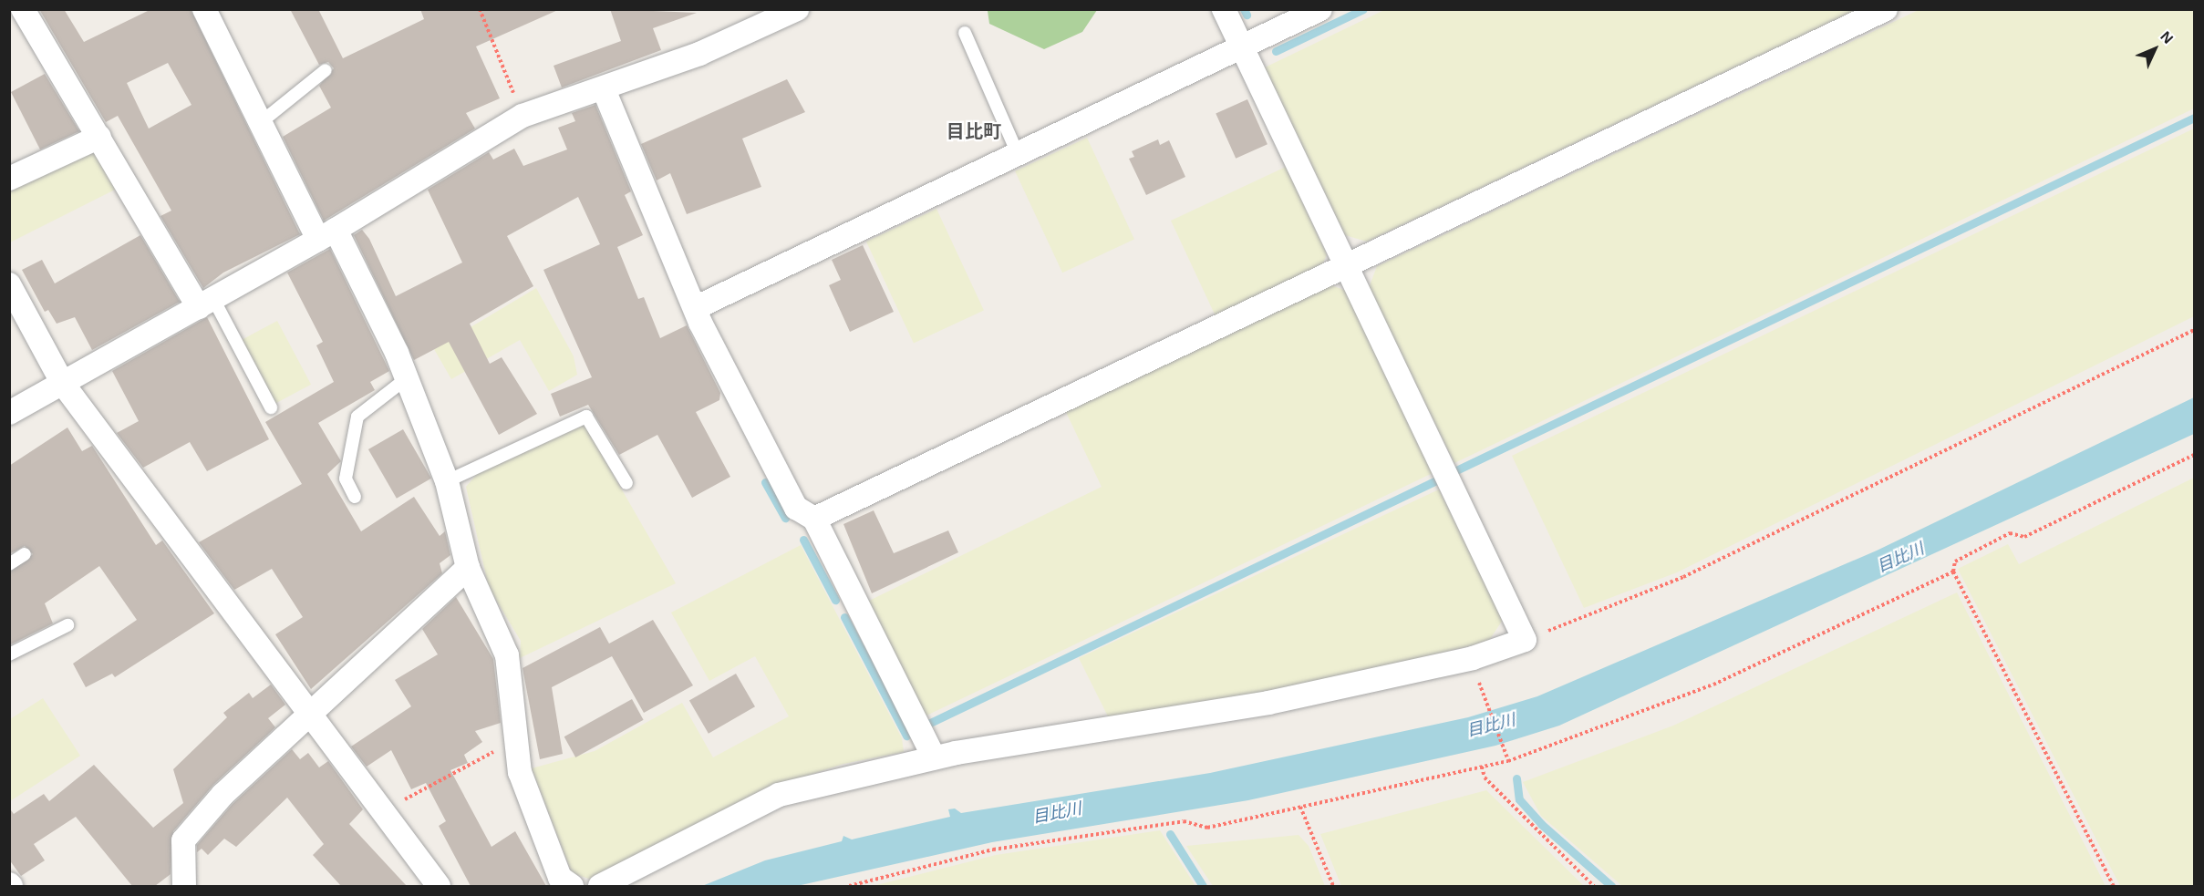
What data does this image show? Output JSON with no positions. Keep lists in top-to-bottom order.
{
  "districts": ["目比町"],
  "water": ["目比川"],
  "north": "top right"
}
